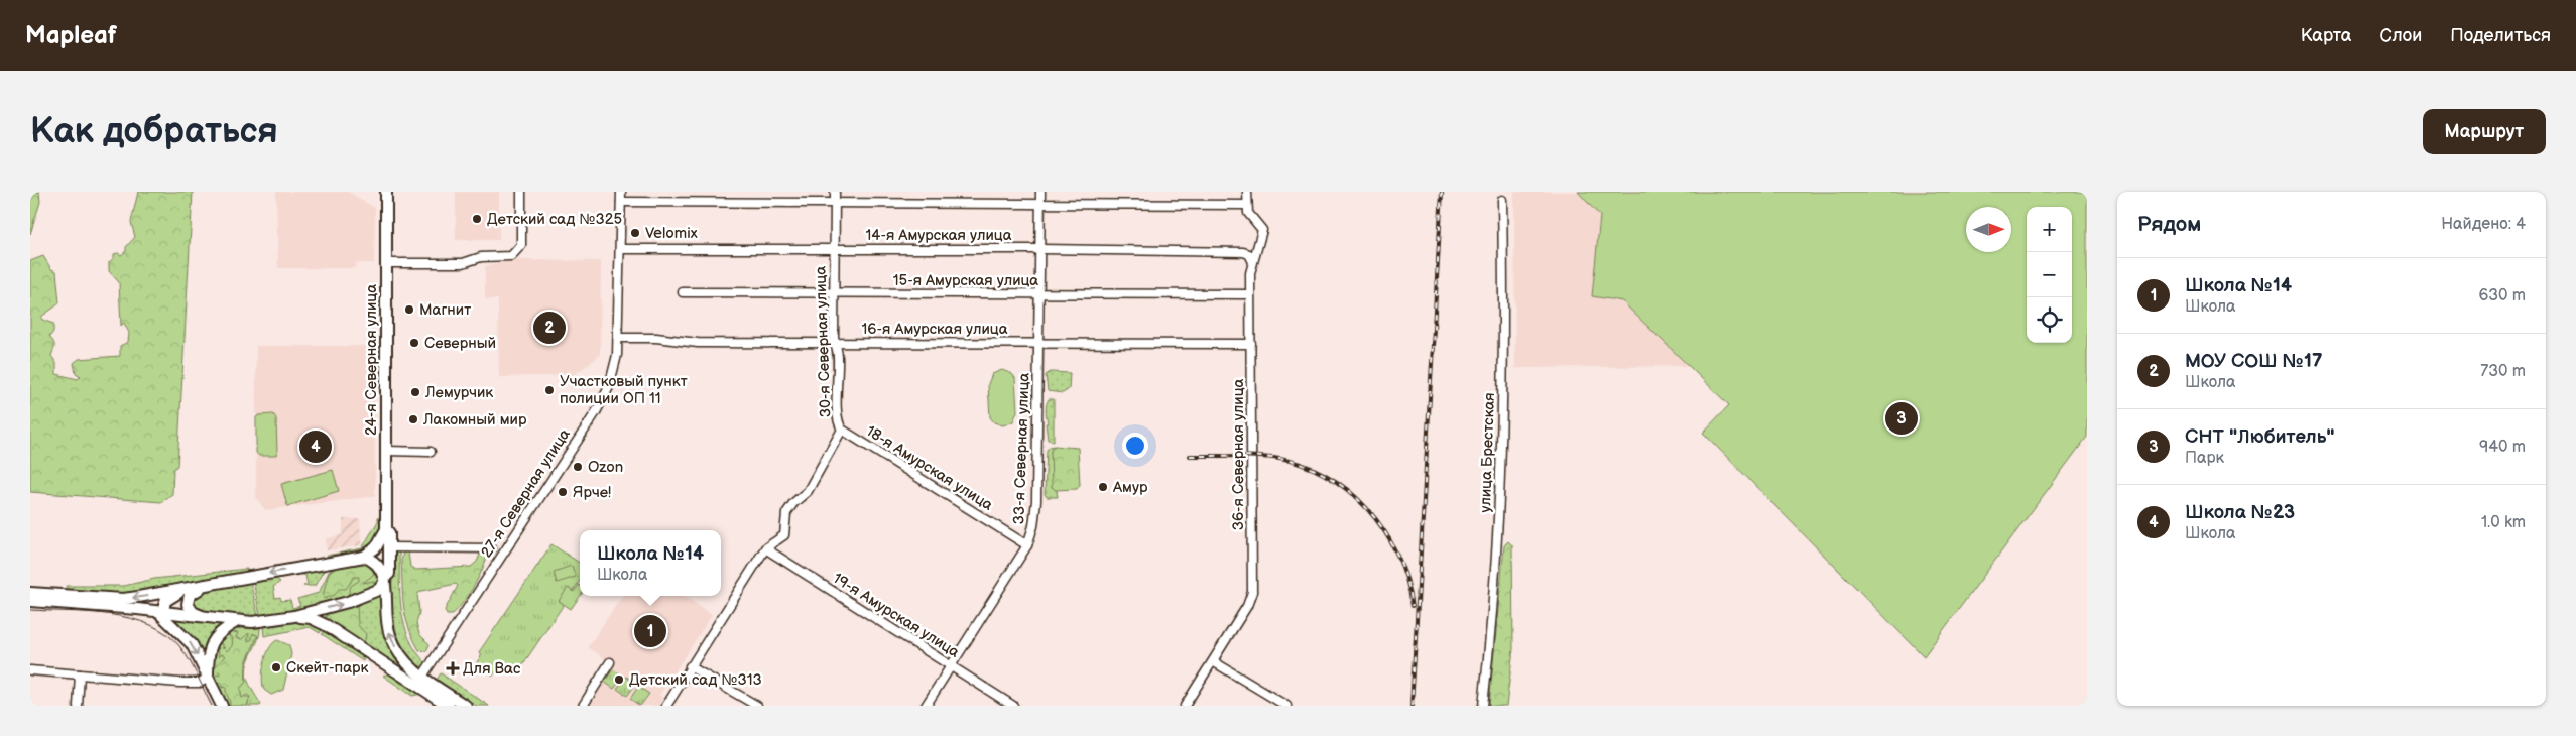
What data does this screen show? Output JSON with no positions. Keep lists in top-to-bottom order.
{
  "streets": {
    "main road": ["24-я Северная улица"],
    "street": [
      "14-я Амурская улица",
      "15-я Амурская улица",
      "16-я Амурская улица",
      "30-я Северная улица",
      "33-я Северная улица",
      "улица Брестская",
      "36-я Северная улица",
      "18-я Амурская улица",
      "27-я Северная улица",
      "19-я Амурская улица"
    ]
  },
  "crossings": [
    ["14-я Амурская улица", "30-я Северная улица"],
    ["14-я Амурская улица", "33-я Северная улица"],
    ["14-я Амурская улица", "36-я Северная улица"],
    ["14-я Амурская улица", "27-я Северная улица"],
    ["15-я Амурская улица", "30-я Северная улица"],
    ["15-я Амурская улица", "33-я Северная улица"],
    ["15-я Амурская улица", "36-я Северная улица"],
    ["16-я Амурская улица", "30-я Северная улица"],
    ["16-я Амурская улица", "33-я Северная улица"],
    ["16-я Амурская улица", "36-я Северная улица"],
    ["16-я Амурская улица", "27-я Северная улица"],
    ["30-я Северная улица", "18-я Амурская улица"],
    ["30-я Северная улица", "19-я Амурская улица"],
    ["24-я Северная улица", "27-я Северная улица"],
    ["33-я Северная улица", "18-я Амурская улица"],
    ["33-я Северная улица", "19-я Амурская улица"]
  ],
  "places": {
    "other": [
      "Детский сад №325",
      "Velomix",
      "Магнит",
      "Северный",
      "Участковый пункт полиции ОП 11",
      "Лемурчик",
      "Лакомный мир",
      "Ozon",
      "Амур",
      "Ярче!",
      "Скейт-парк",
      "Детский сад №313"
    ],
    "health": ["Для Вас"]
  },
  "north": "right",
  "page": {
    "header": "Mapleaf",
    "nav": ["Карта", "Слои", "Поделиться"],
    "buttons": "Маршрут",
    "title": "Как добраться",
    "heading": ["Рядом", "Найдено: 4"],
    "map_buttons": ["+", "−"],
    "list": [
      {
        "mark": "1",
        "name": "Школа №14",
        "note": "Школа",
        "value": "630 m"
      },
      {
        "mark": "2",
        "name": "МОУ СОШ №17",
        "note": "Школа",
        "value": "730 m"
      },
      {
        "mark": "3",
        "name": "СНТ \"Любитель\"",
        "note": "Парк",
        "value": "940 m"
      },
      {
        "mark": "4",
        "name": "Школа №23",
        "note": "Школа",
        "value": "1.0 km"
      }
    ],
    "pins": [
      "2",
      "3",
      "4",
      "1"
    ],
    "popup": ["Школа №14", "Школа"]
  }
}
